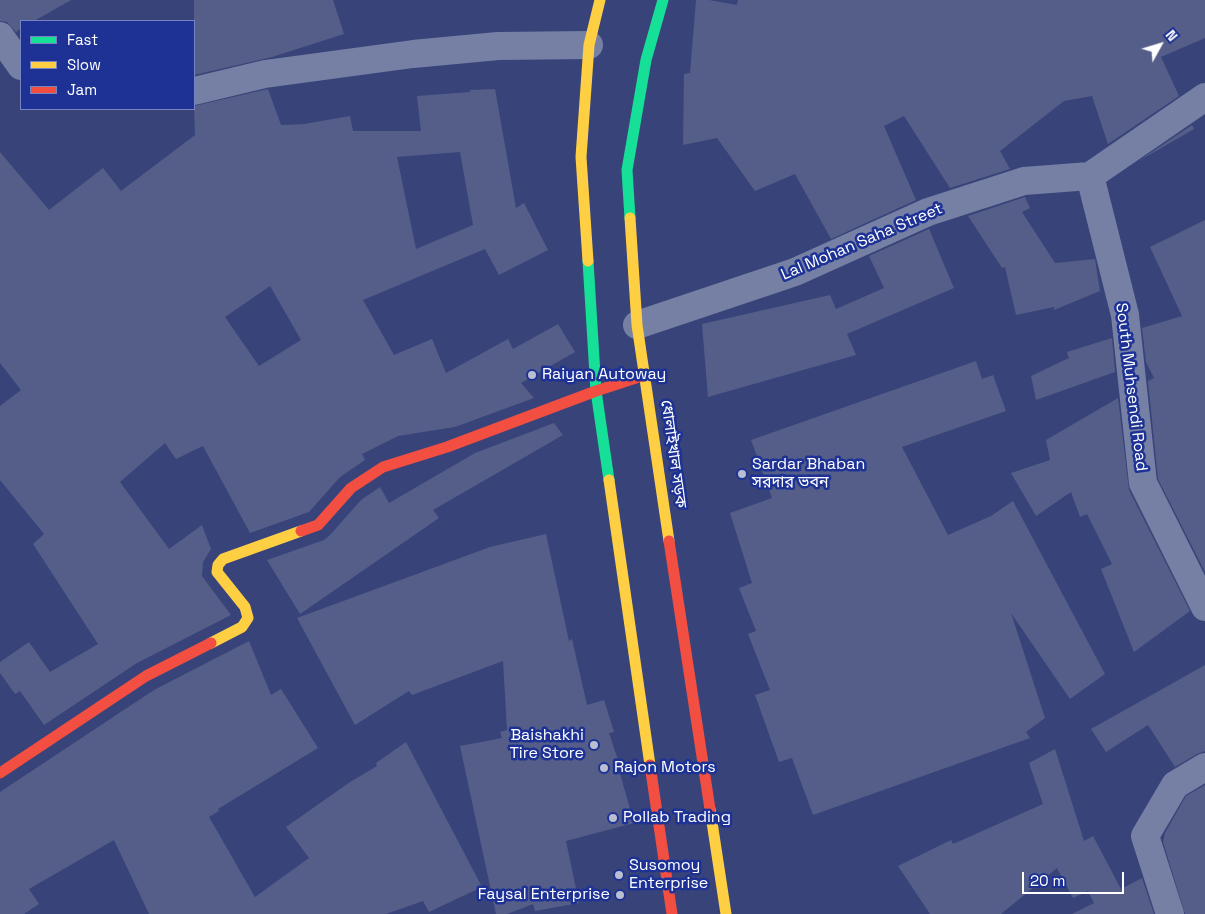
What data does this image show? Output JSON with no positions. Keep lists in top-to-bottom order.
{
  "streets": {
    "main road": ["ধোলাইখাল সড়ক"],
    "street": ["Lal Mohan Saha Street", "South Muhsendi Road"]
  },
  "crossings": [
    ["Lal Mohan Saha Street", "South Muhsendi Road"],
    ["Lal Mohan Saha Street", "ধোলাইখাল সড়ক"]
  ],
  "places": [
    "Raiyan Autoway",
    "Sardar Bhaban সরদার ভবন",
    "Baishakhi Tire Store",
    "Rajon Motors",
    "Pollab Trading",
    "Susomoy Enterprise",
    "Faysal Enterprise"
  ],
  "legend": ["Fast", "Slow", "Jam"],
  "scale_bar": "20 m",
  "north": "top right"
}
